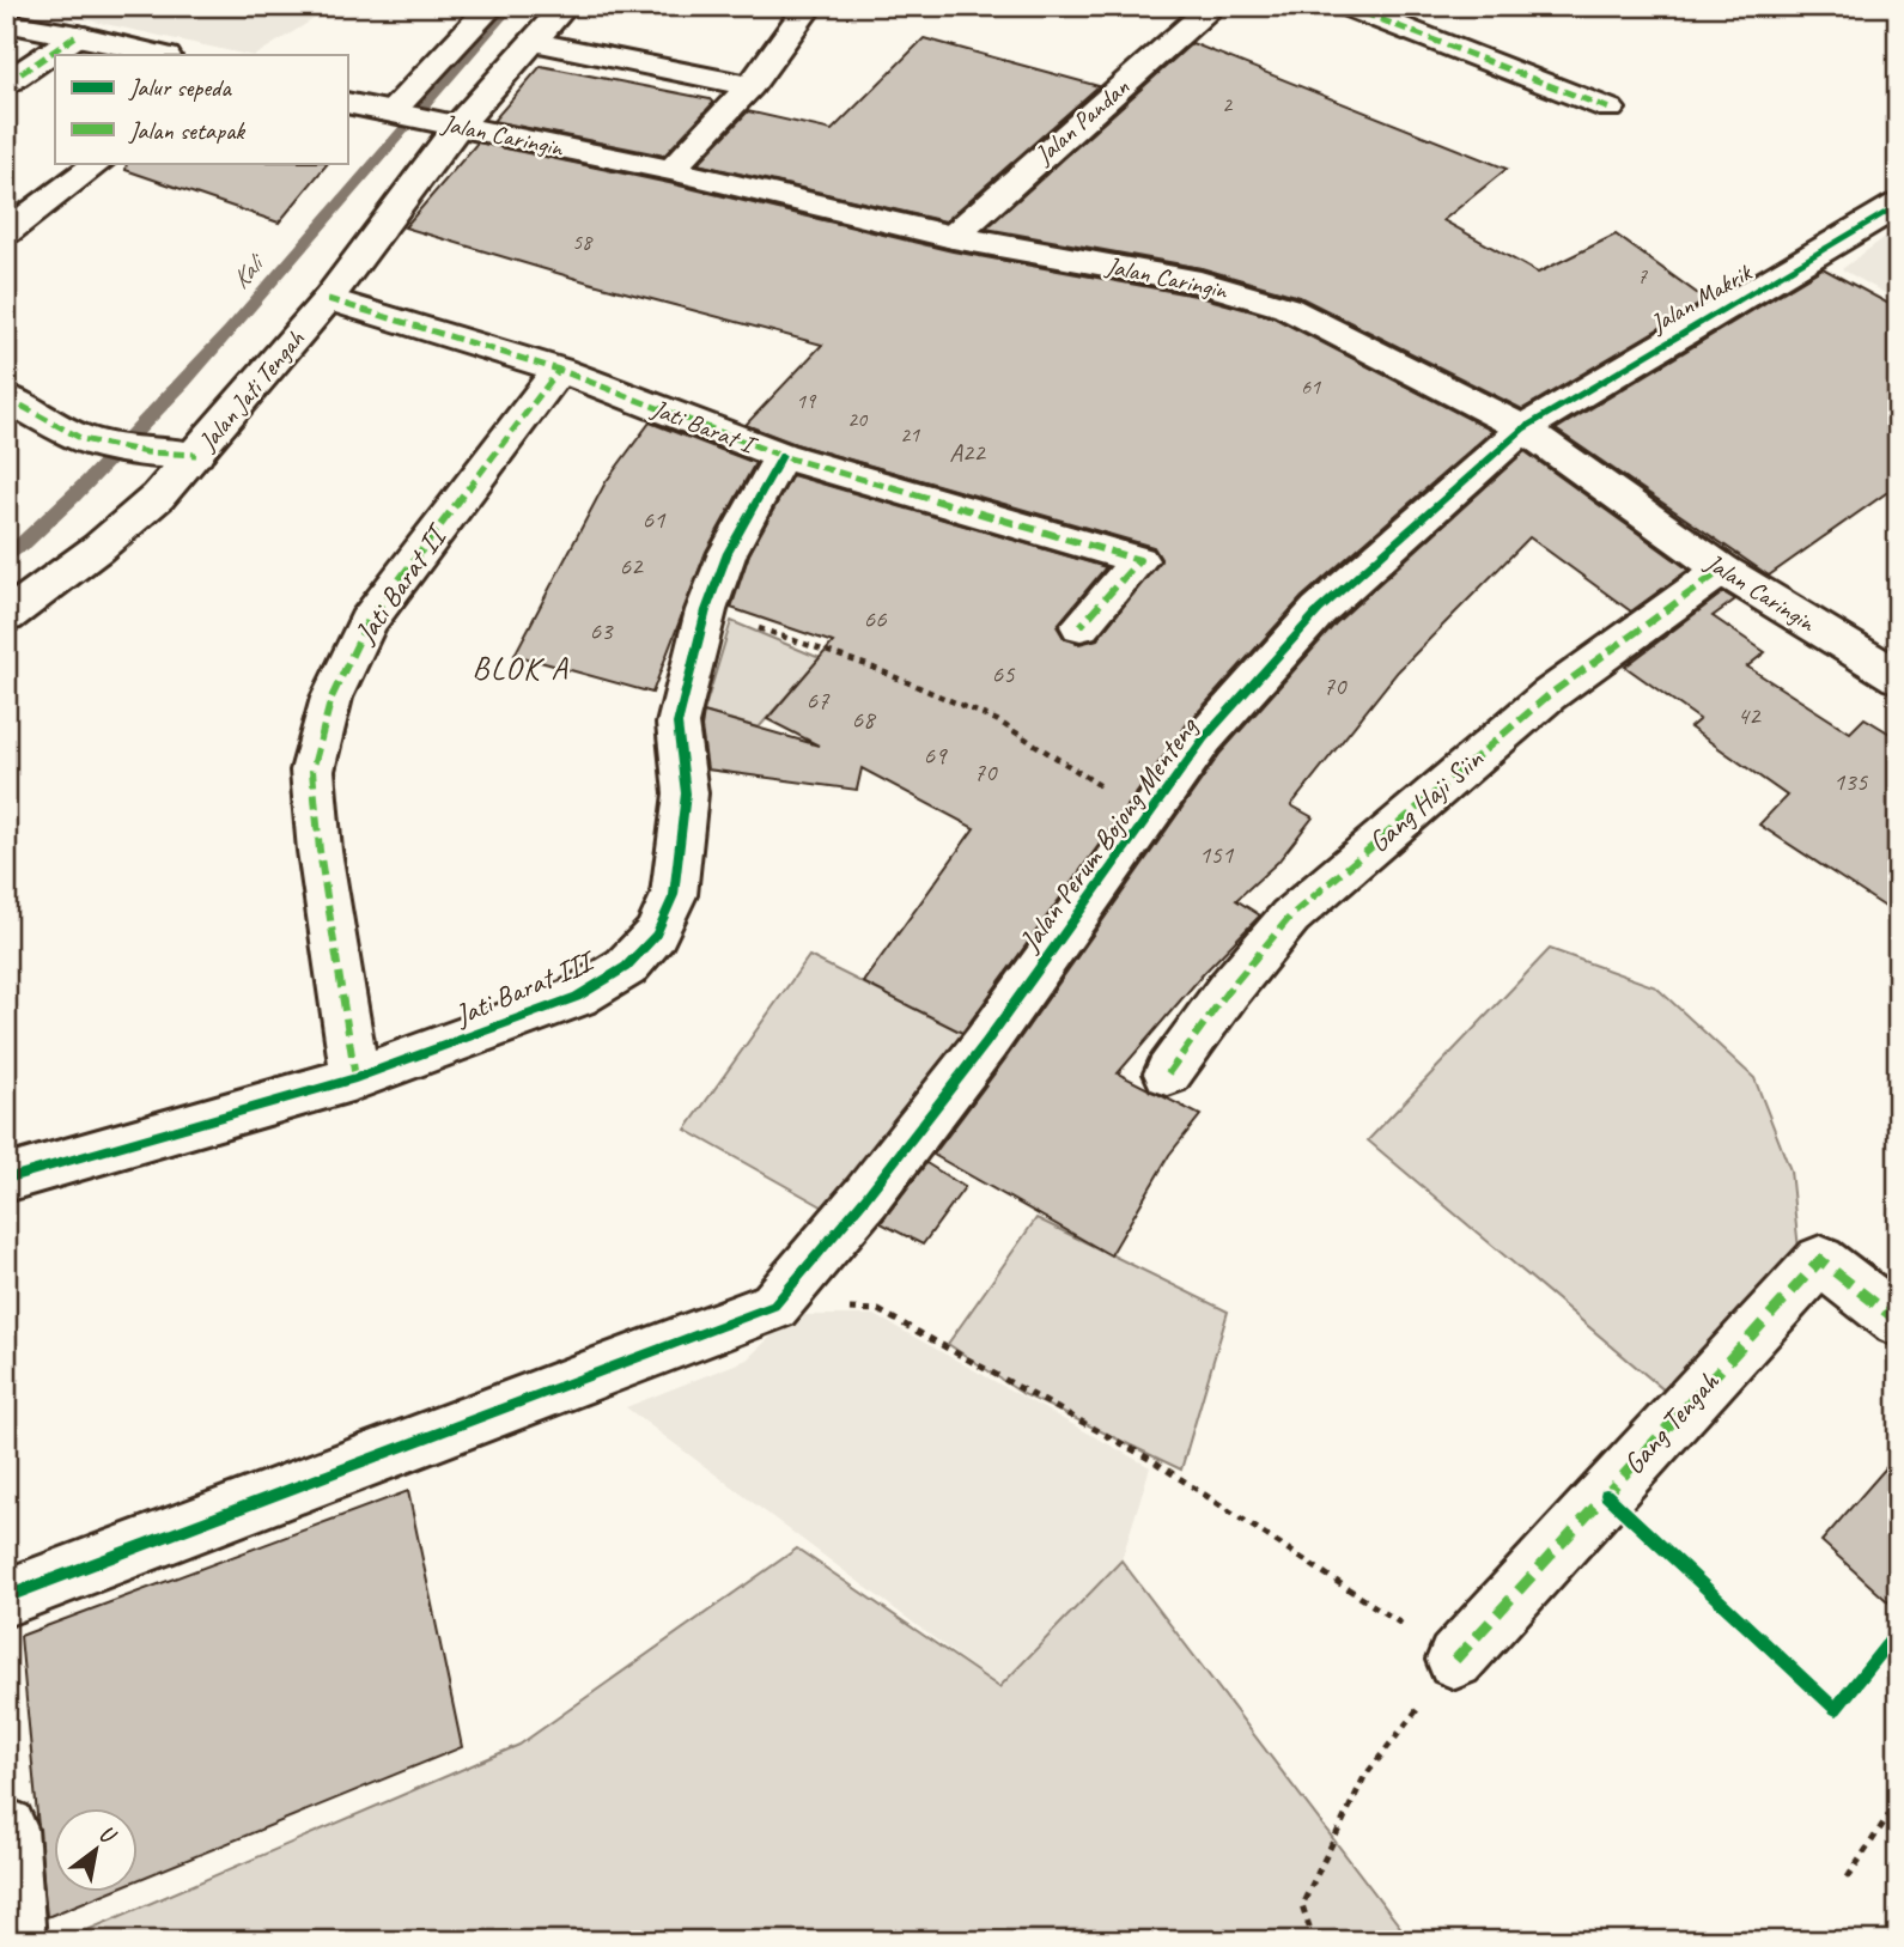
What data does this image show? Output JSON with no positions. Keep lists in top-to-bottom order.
{
  "streets": {
    "street": [
      "Jalan Pandan",
      "Jalan Caringin",
      "Jalan Makrik",
      "Jalan Jati Tengah",
      "Jati Barat I",
      "Jati Barat II",
      "Gang Haji Siin",
      "Jalan Perum Bojong Menteng",
      "Jati Barat III",
      "Gang Tengah"
    ]
  },
  "crossings": [
    ["Jalan Pandan", "Jalan Caringin"],
    ["Jalan Caringin", "Jalan Makrik"],
    ["Jalan Caringin", "Jalan Jati Tengah"],
    ["Jalan Caringin", "Gang Haji Siin"],
    ["Jalan Caringin", "Jalan Perum Bojong Menteng"],
    ["Jalan Makrik", "Jalan Perum Bojong Menteng"],
    ["Jalan Jati Tengah", "Jati Barat I"],
    ["Jati Barat I", "Jati Barat II"],
    ["Jati Barat I", "Jati Barat III"],
    ["Jati Barat II", "Jati Barat III"]
  ],
  "districts": ["BLOK A"],
  "water": ["Kali"],
  "house_numbers": [
    "2",
    "58",
    "7",
    "61",
    "19",
    "20",
    "21",
    "A22",
    "61",
    "62",
    "66",
    "63",
    "65",
    "70",
    "67",
    "42",
    "68",
    "69",
    "70",
    "135",
    "151"
  ],
  "legend": ["Jalur sepeda", "Jalan setapak"],
  "north": "top right"
}
